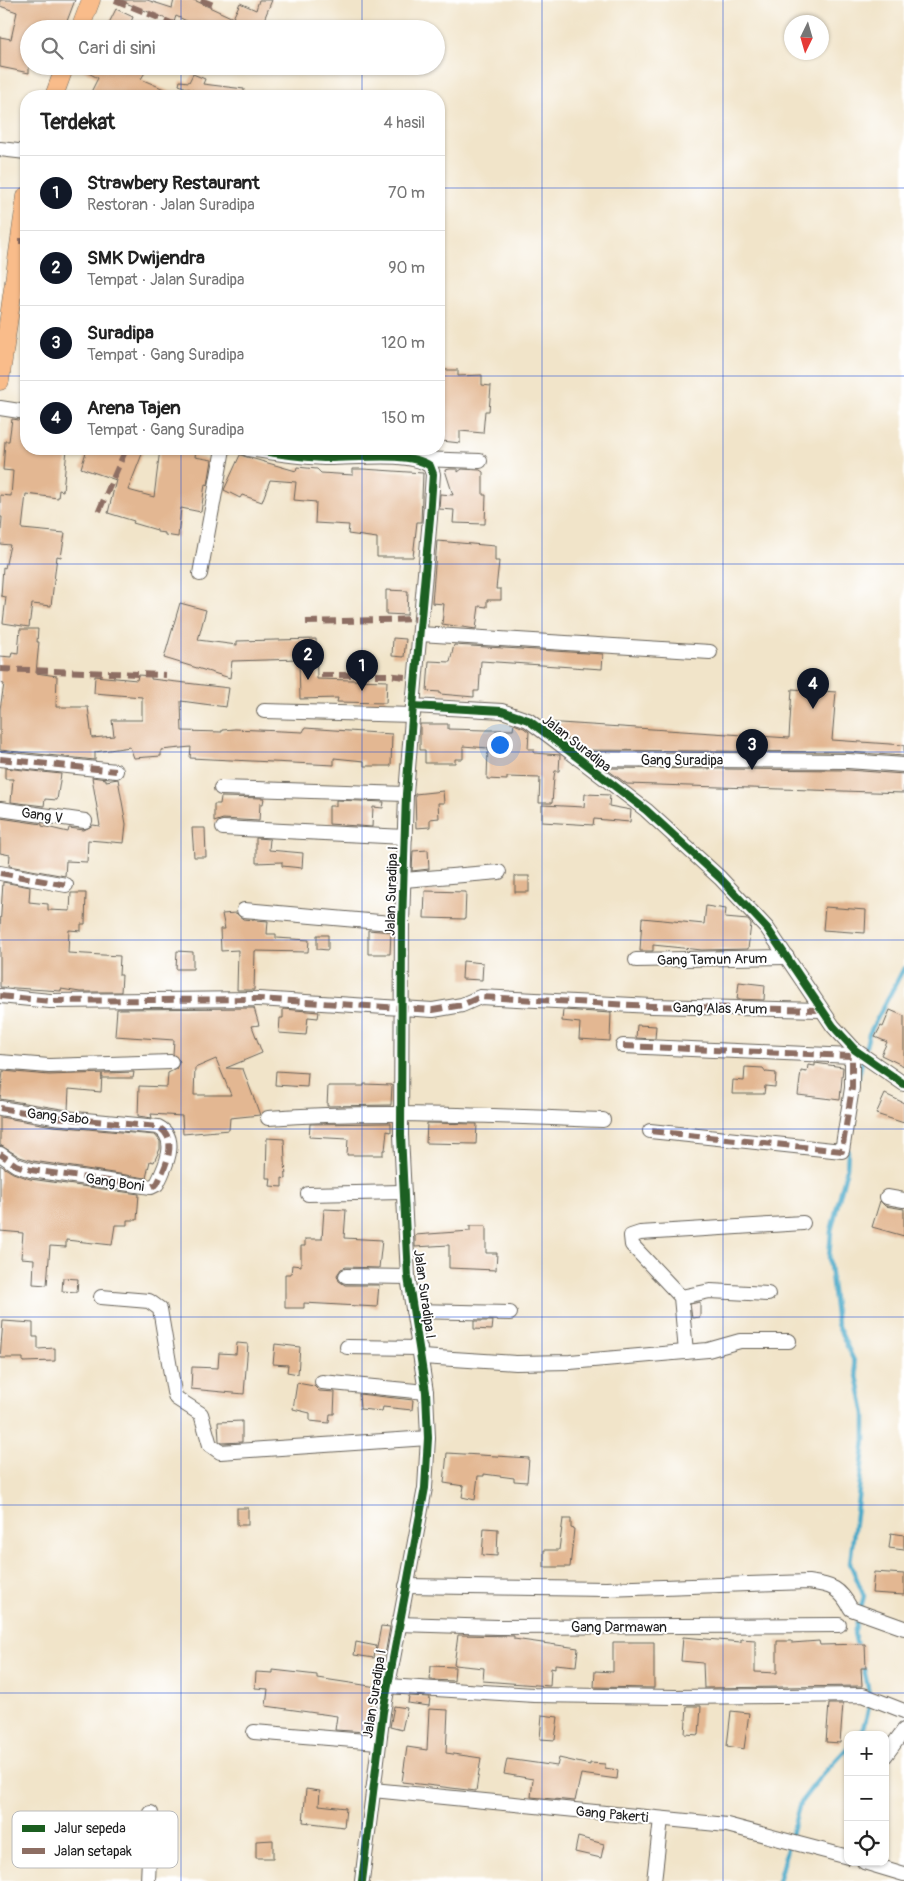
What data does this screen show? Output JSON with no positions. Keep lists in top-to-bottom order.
{
  "streets": {
    "street": [
      "Jalan Suradipa",
      "Gang Suradipa",
      "Gang V",
      "Jalan Suradipa I",
      "Gang Tamun Arum",
      "Gang Alas Arum",
      "Gang Sabo",
      "Gang Boni",
      "Gang Darmawan",
      "Gang Pakerti"
    ]
  },
  "crossings": [
    ["Jalan Suradipa", "Gang Suradipa"],
    ["Jalan Suradipa", "Jalan Suradipa I"],
    ["Jalan Suradipa", "Gang Tamun Arum"],
    ["Jalan Suradipa", "Gang Alas Arum"],
    ["Jalan Suradipa I", "Gang Alas Arum"],
    ["Jalan Suradipa I", "Gang Darmawan"],
    ["Jalan Suradipa I", "Gang Pakerti"],
    ["Gang Sabo", "Gang Boni"]
  ],
  "legend": ["Jalur sepeda", "Jalan setapak"],
  "north": "bottom",
  "page": {
    "search": "Cari di sini",
    "heading": ["Terdekat", "4 hasil"],
    "list": [
      {
        "mark": "1",
        "name": "Strawbery Restaurant",
        "note": "Restoran · Jalan Suradipa",
        "value": "70 m"
      },
      {
        "mark": "2",
        "name": "SMK Dwijendra",
        "note": "Tempat · Jalan Suradipa",
        "value": "90 m"
      },
      {
        "mark": "3",
        "name": "Suradipa",
        "note": "Tempat · Gang Suradipa",
        "value": "120 m"
      },
      {
        "mark": "4",
        "name": "Arena Tajen",
        "note": "Tempat · Gang Suradipa",
        "value": "150 m"
      }
    ],
    "pins": [
      "2",
      "1",
      "4",
      "3"
    ],
    "map_buttons": ["+", "−"]
  }
}
